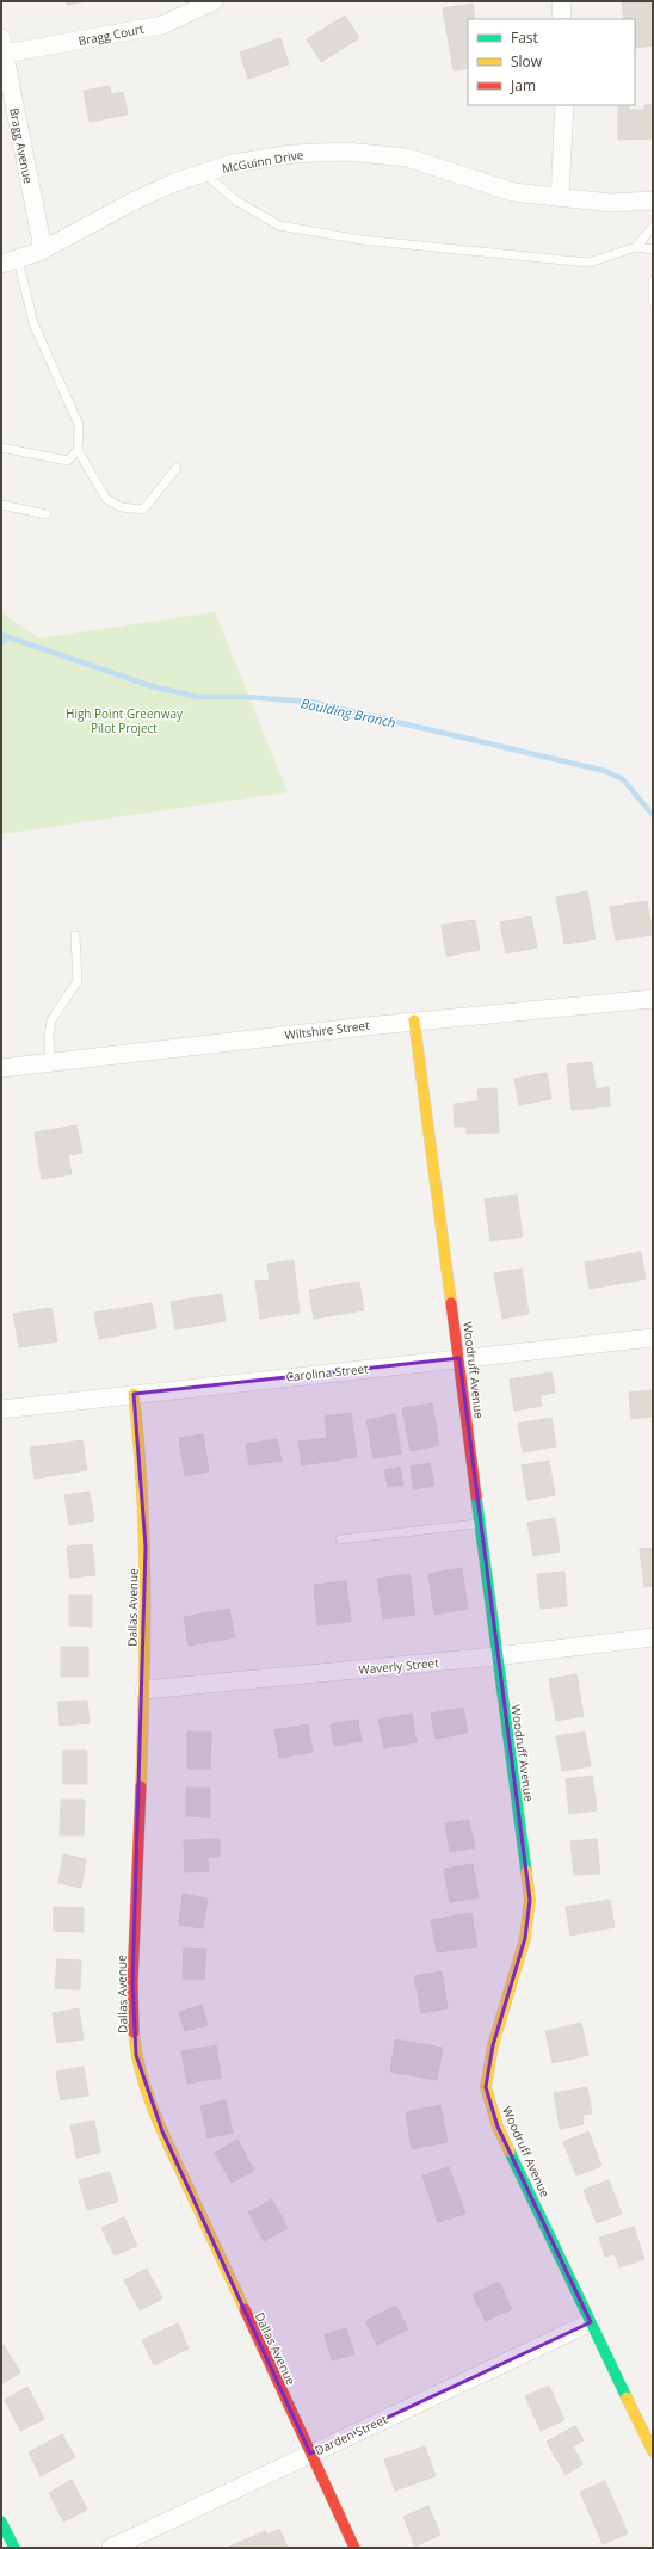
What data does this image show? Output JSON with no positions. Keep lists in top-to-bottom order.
{
  "streets": {
    "street": [
      "Bragg Court",
      "Bragg Avenue",
      "McGuinn Drive",
      "Wiltshire Street",
      "Woodruff Avenue",
      "Carolina Street",
      "Dallas Avenue",
      "Waverly Street",
      "Darden Street"
    ]
  },
  "crossings": [
    ["Bragg Court", "Bragg Avenue"],
    ["Bragg Avenue", "McGuinn Drive"],
    ["Wiltshire Street", "Woodruff Avenue"],
    ["Woodruff Avenue", "Carolina Street"],
    ["Woodruff Avenue", "Waverly Street"],
    ["Woodruff Avenue", "Darden Street"],
    ["Carolina Street", "Dallas Avenue"],
    ["Dallas Avenue", "Waverly Street"],
    ["Dallas Avenue", "Darden Street"]
  ],
  "water": ["Boulding Branch"],
  "parks": ["High Point Greenway Pilot Project"],
  "legend": ["Fast", "Slow", "Jam"]
}
